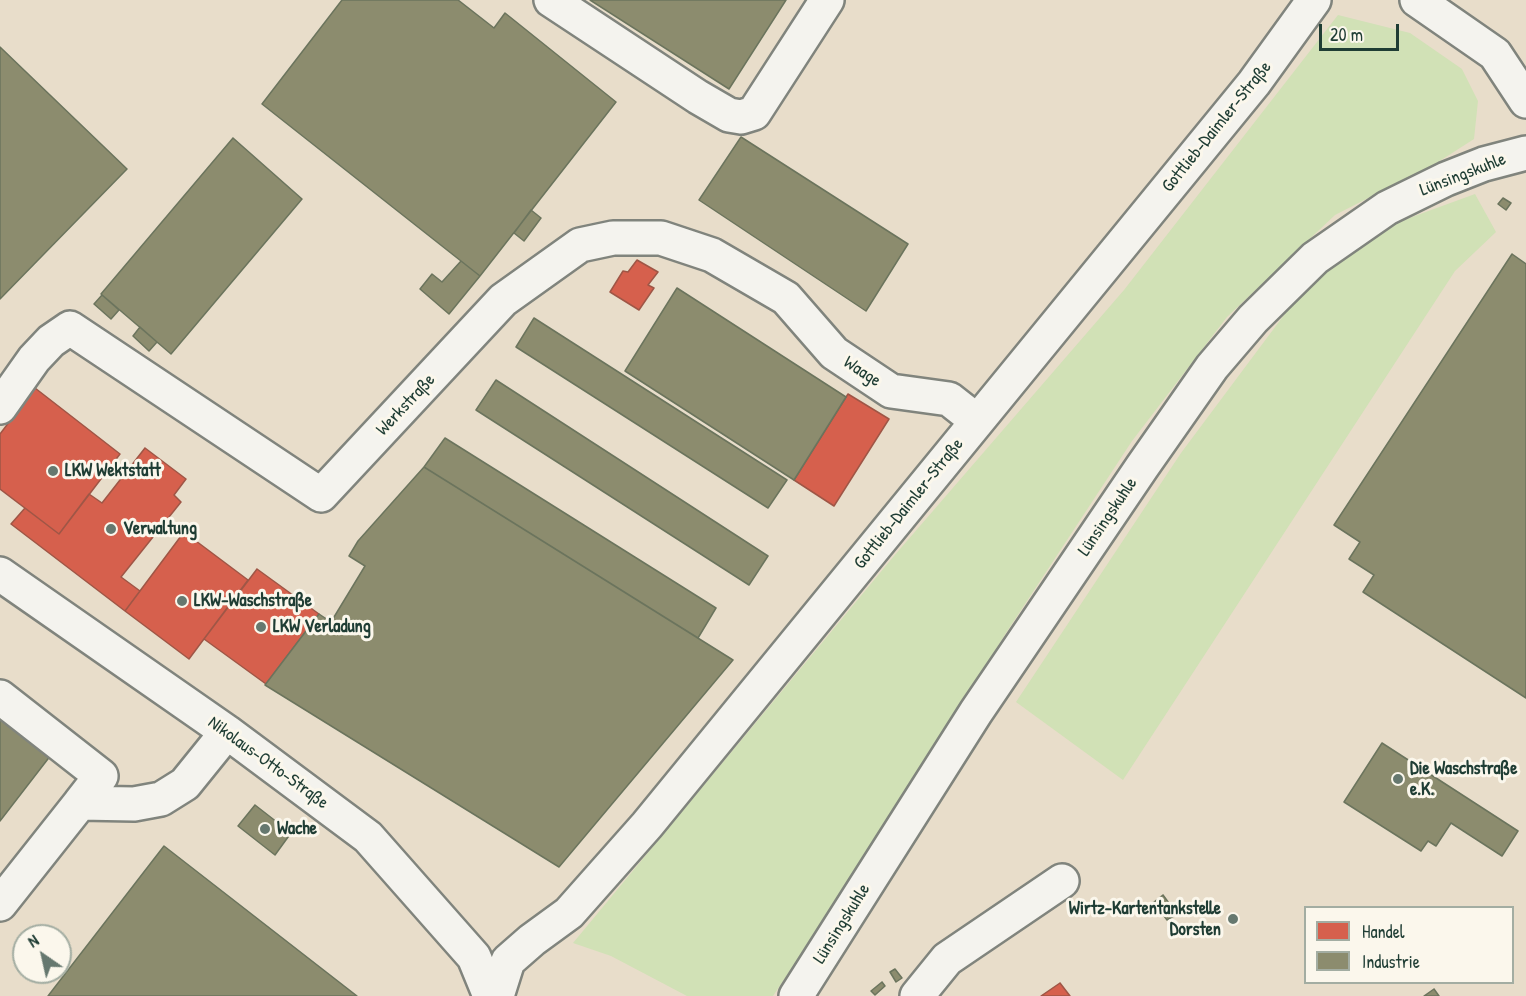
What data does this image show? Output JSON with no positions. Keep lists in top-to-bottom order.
{
  "streets": {
    "street": [
      "Gottlieb-Daimler-Straße",
      "Lünsingskuhle",
      "Waage",
      "Werkstraße",
      "Nikolaus-Otto-Straße"
    ]
  },
  "crossings": [
    ["Gottlieb-Daimler-Straße", "Waage"],
    ["Waage", "Werkstraße"]
  ],
  "places": [
    "LKW Wektstatt",
    "Verwaltung",
    "LKW-Waschstraße",
    "LKW Verladung",
    "Die Waschstraße e.K.",
    "Wache",
    "Wirtz-Kartentankstelle Dorsten"
  ],
  "legend": ["Handel", "Industrie"],
  "scale_bar": "20 m",
  "north": "top left"
}
